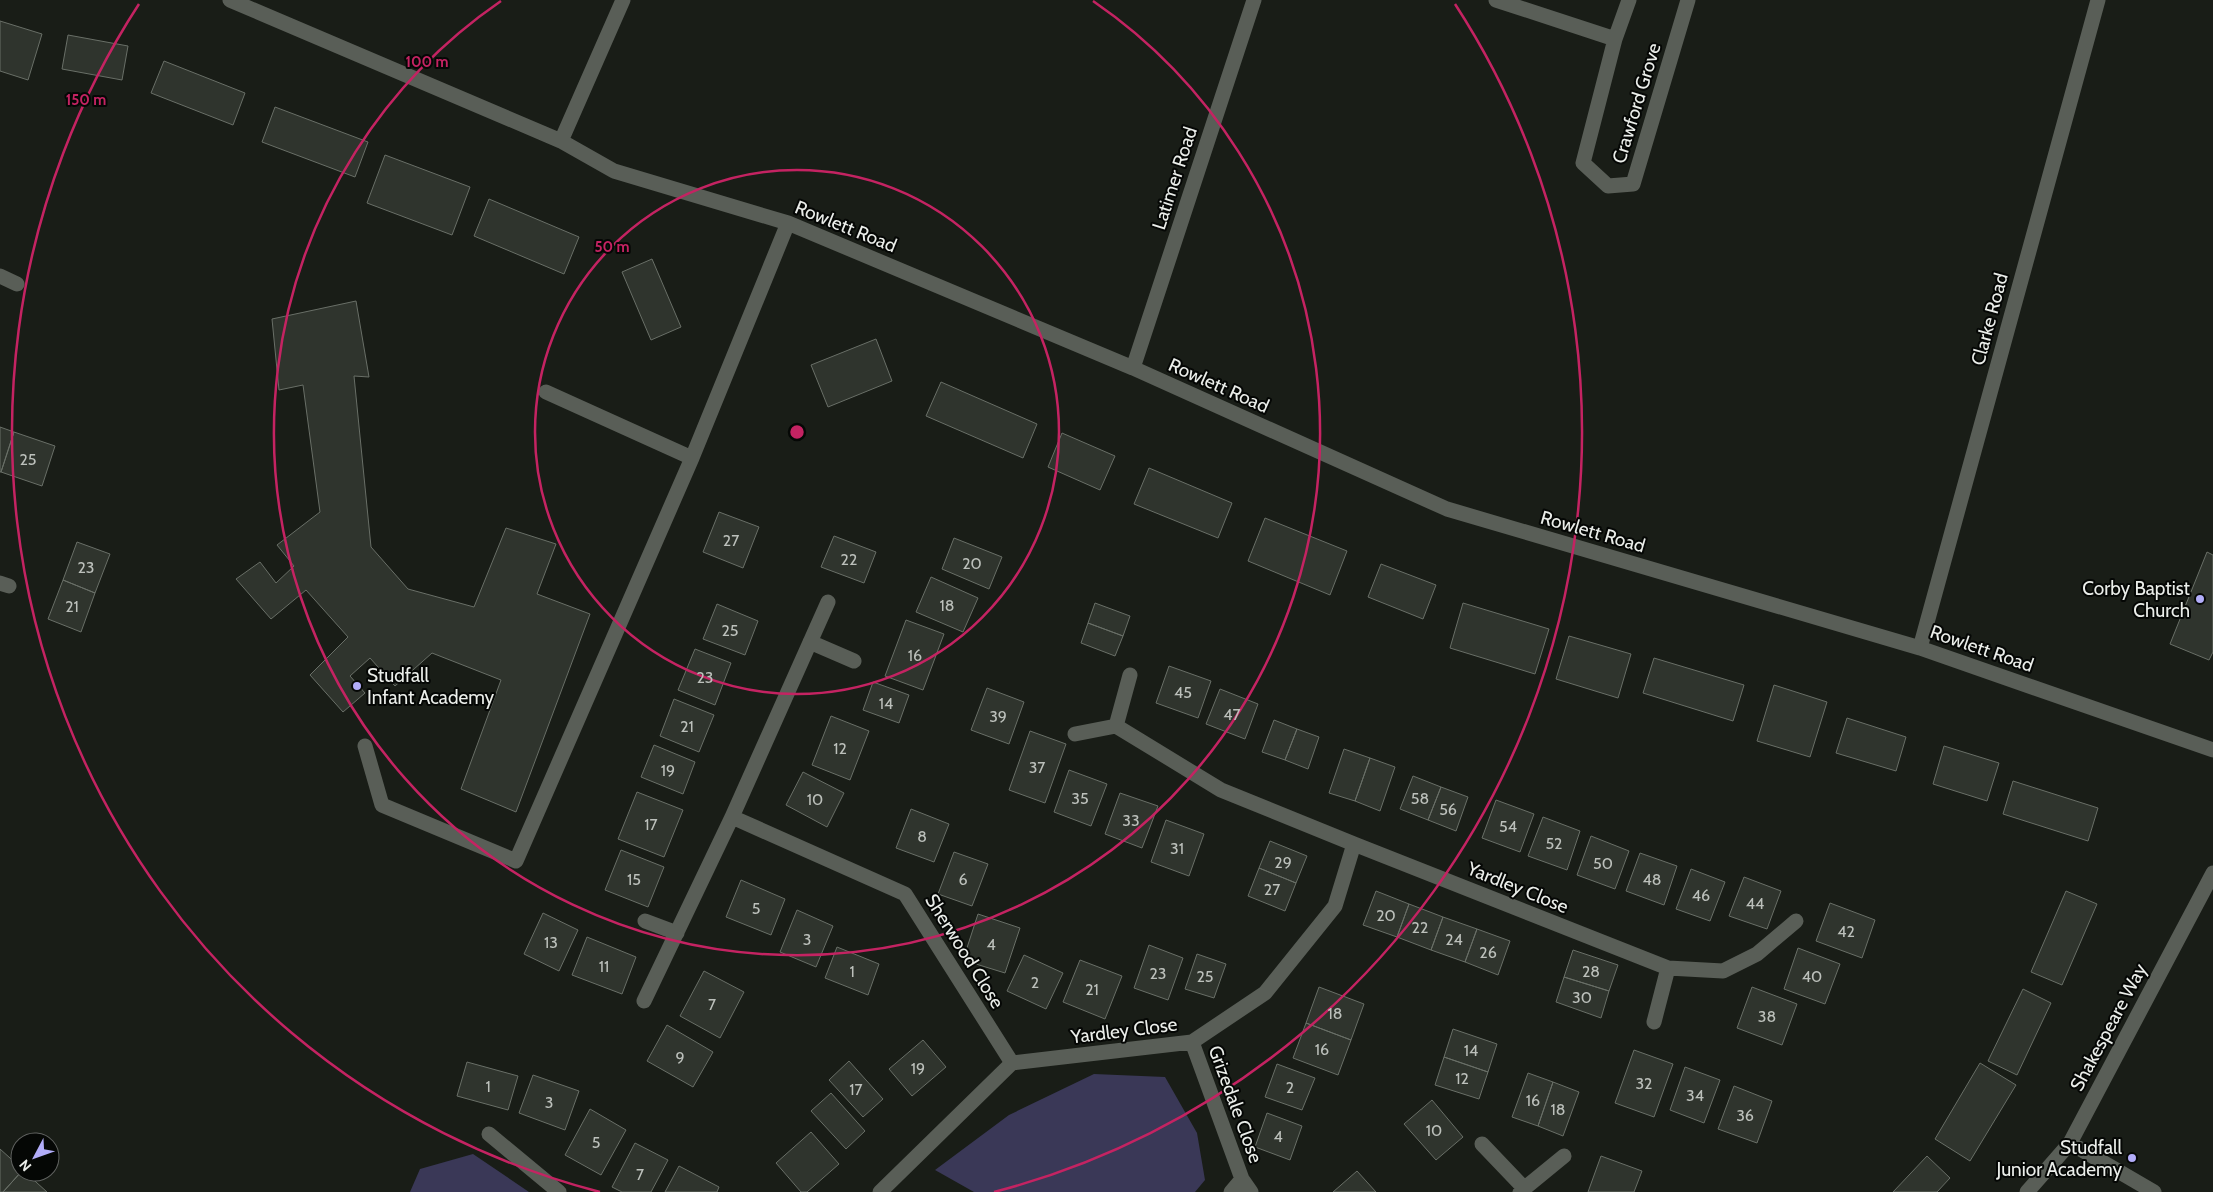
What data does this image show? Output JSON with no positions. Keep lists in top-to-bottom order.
{
  "streets": {
    "street": [
      "Crawford Grove",
      "Latimer Road",
      "Rowlett Road",
      "Clarke Road",
      "Yardley Close",
      "Sherwood Close",
      "Shakespeare Way",
      "Grizedale Close"
    ]
  },
  "crossings": [
    ["Latimer Road", "Rowlett Road"],
    ["Rowlett Road", "Clarke Road"],
    ["Yardley Close", "Sherwood Close"],
    ["Yardley Close", "Grizedale Close"]
  ],
  "places": ["Corby Baptist Church", "Studfall Infant Academy", "Studfall Junior Academy"],
  "house_numbers": [
    "25",
    "27",
    "22",
    "20",
    "23",
    "18",
    "21",
    "25",
    "16",
    "23",
    "45",
    "14",
    "47",
    "39",
    "21",
    "12",
    "37",
    "19",
    "35",
    "58",
    "10",
    "56",
    "33",
    "17",
    "54",
    "8",
    "52",
    "31",
    "29",
    "50",
    "15",
    "6",
    "48",
    "27",
    "46",
    "44",
    "5",
    "20",
    "22",
    "42",
    "3",
    "24",
    "13",
    "4",
    "26",
    "11",
    "1",
    "28",
    "23",
    "25",
    "40",
    "2",
    "21",
    "30",
    "7",
    "18",
    "38",
    "16",
    "14",
    "9",
    "19",
    "12",
    "32",
    "1",
    "2",
    "17",
    "34",
    "16",
    "3",
    "18",
    "36",
    "10",
    "4",
    "5",
    "7"
  ],
  "north": "bottom left",
  "rings": ["100 m", "150 m", "50 m"]
}
